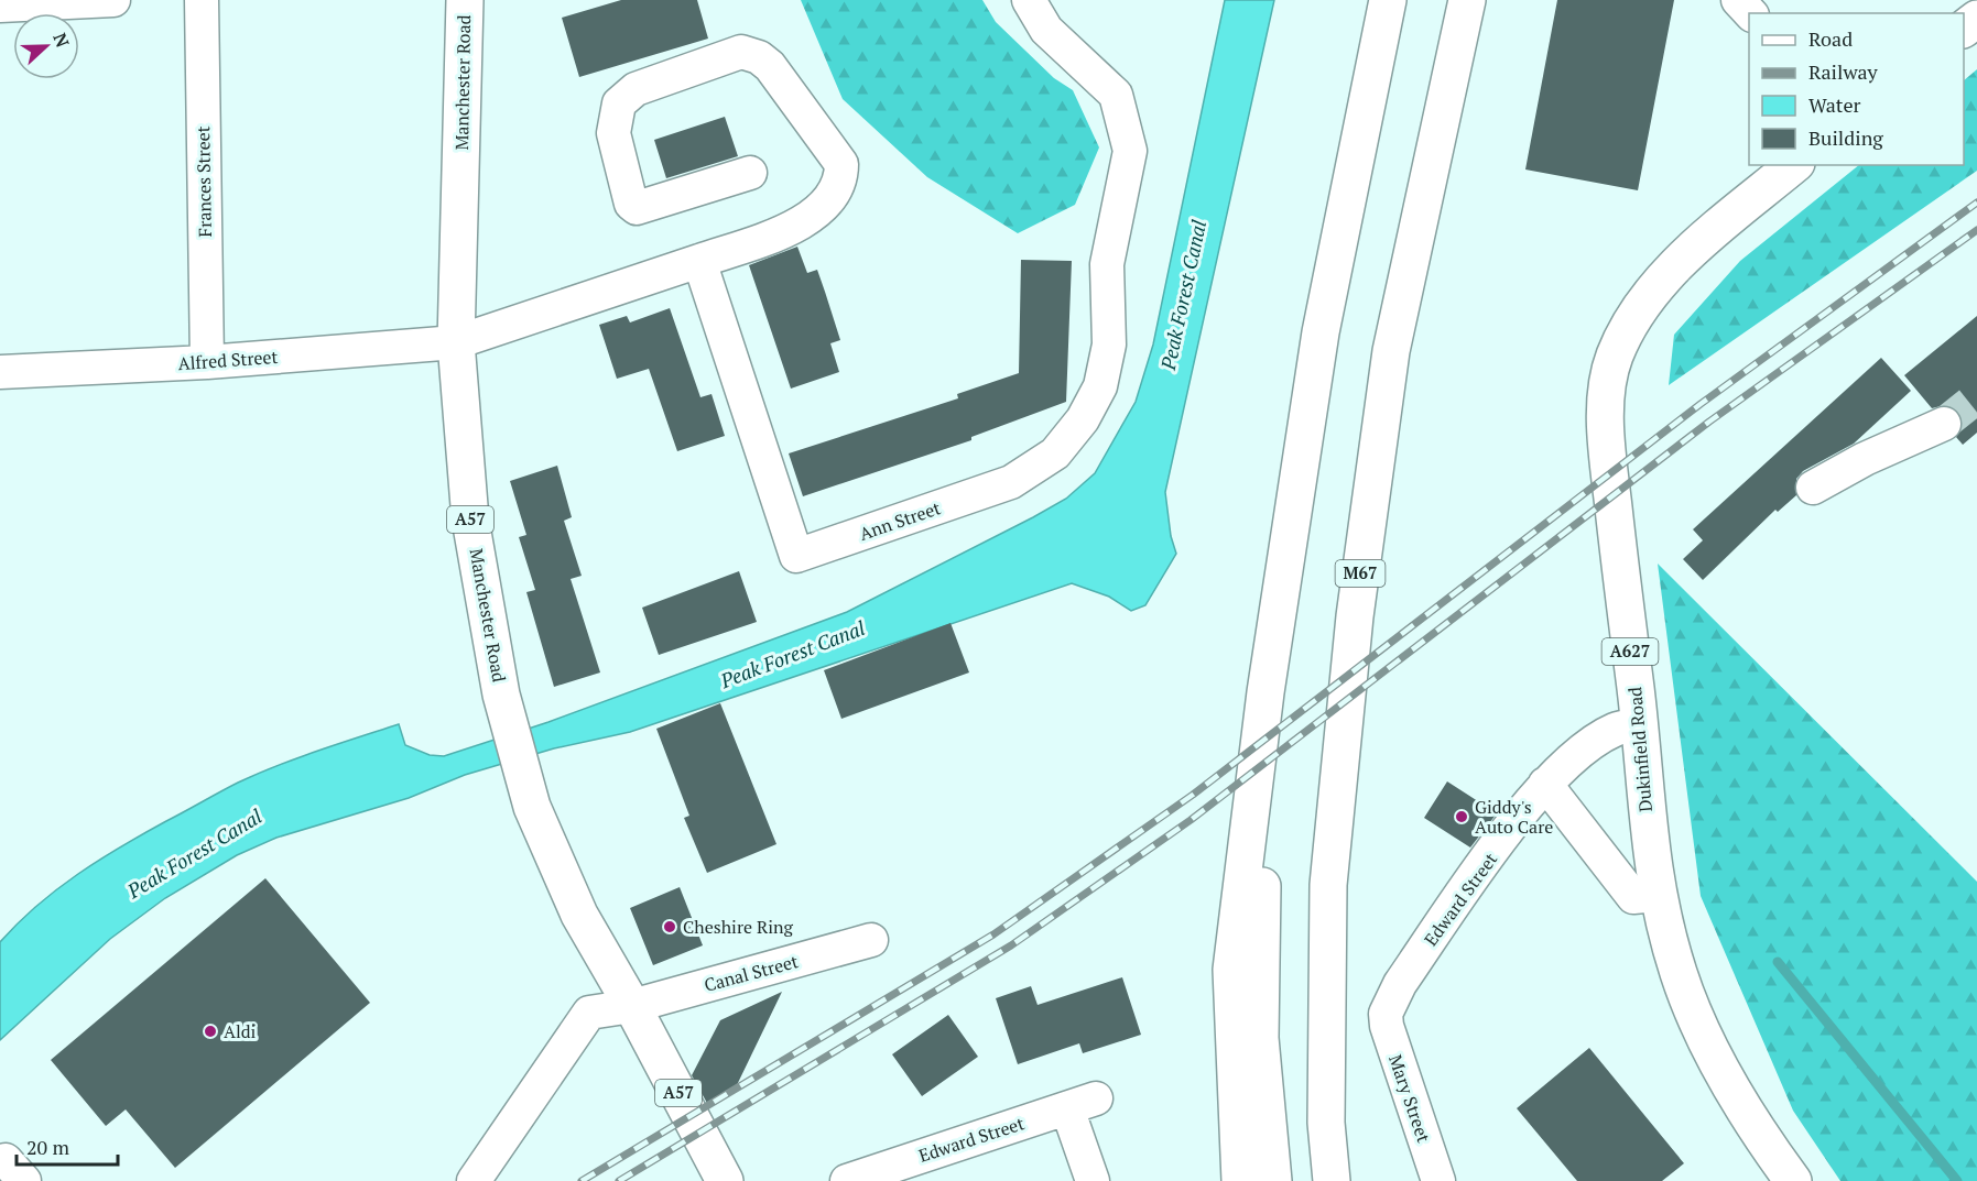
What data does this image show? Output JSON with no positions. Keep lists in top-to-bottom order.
{
  "streets": {
    "main road": [
      "Manchester Road",
      "A57",
      "M67",
      "A627",
      "Dukinfield Road"
    ],
    "street": [
      "Frances Street",
      "Alfred Street",
      "Ann Street",
      "Edward Street",
      "Canal Street",
      "Mary Street"
    ]
  },
  "crossings": [
    ["Manchester Road", "Alfred Street"],
    ["Manchester Road", "Canal Street"],
    ["Frances Street", "Alfred Street"],
    ["Dukinfield Road", "Edward Street"],
    ["Edward Street", "Mary Street"]
  ],
  "water": ["Peak Forest Canal"],
  "places": ["Giddy's Auto Care", "Cheshire Ring", "Aldi"],
  "legend": [
    "Road",
    "Railway",
    "Water",
    "Building"
  ],
  "scale_bar": "20 m",
  "north": "right"
}
